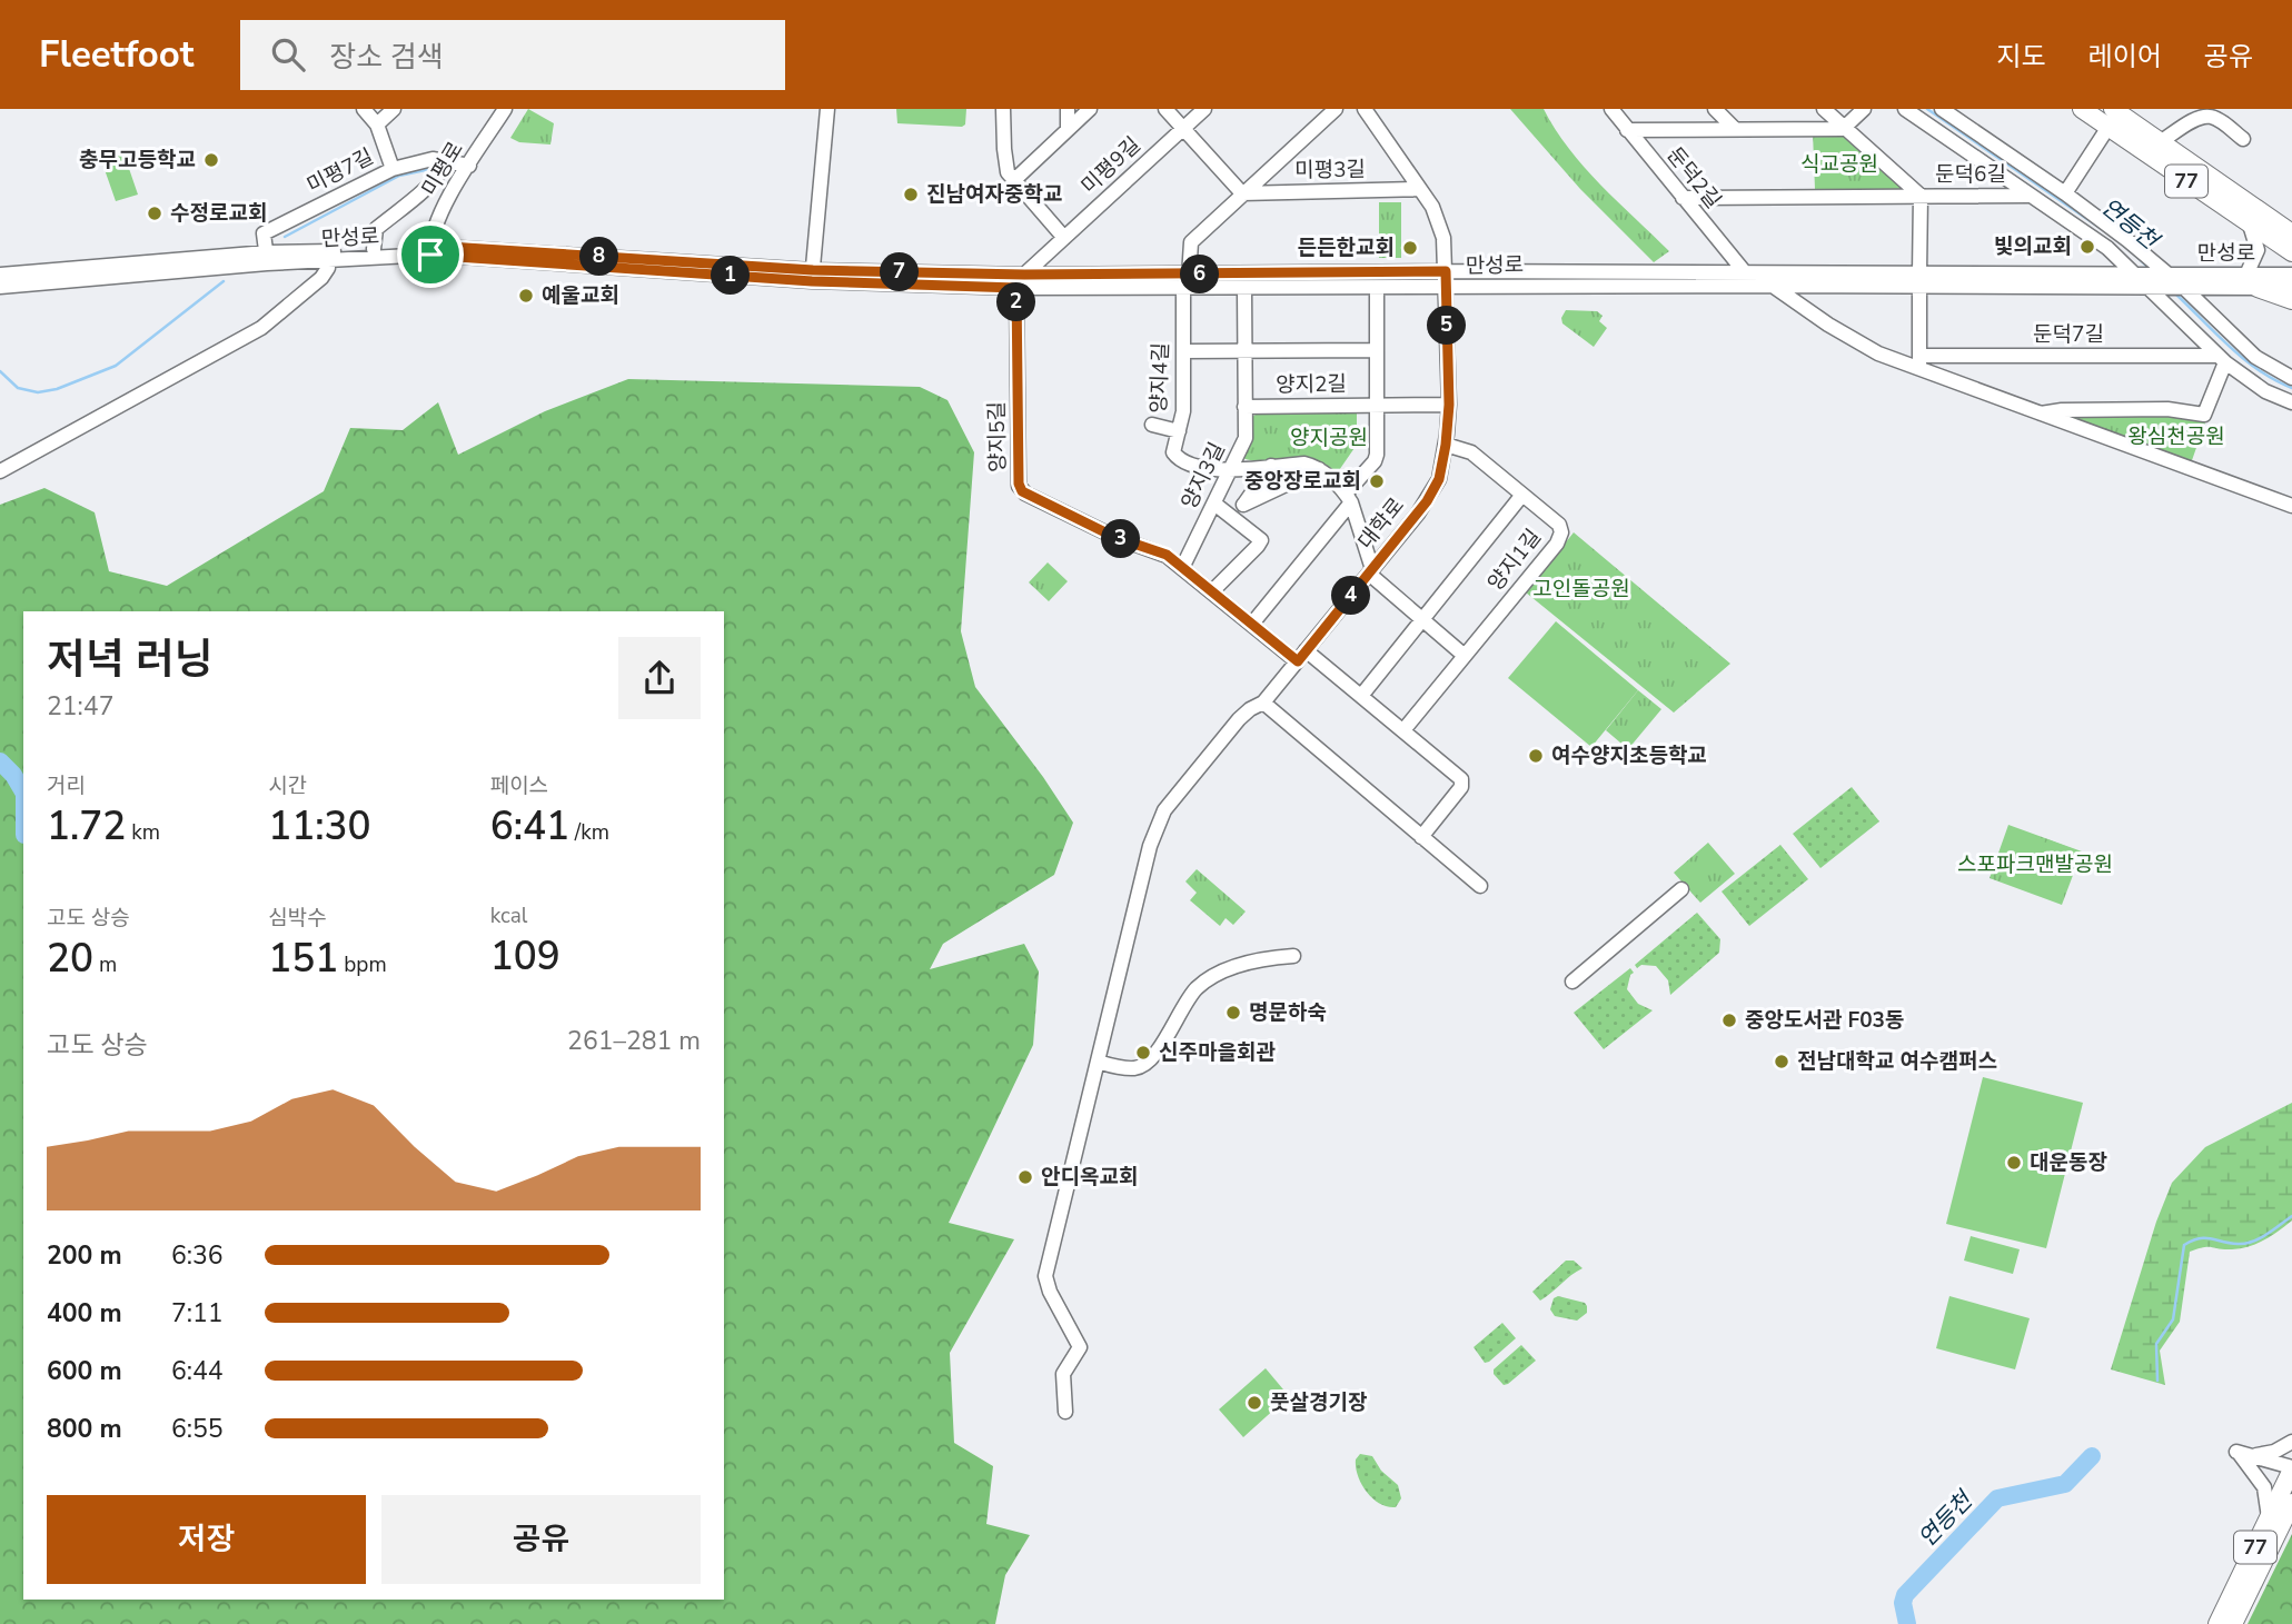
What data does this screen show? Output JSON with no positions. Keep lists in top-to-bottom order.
{
  "streets": {
    "main road": ["77"],
    "street": [
      "미평9길",
      "미평로",
      "미평3길",
      "미평7길",
      "둔덕6길",
      "둔덕2길",
      "만성로",
      "둔덕7길",
      "양지4길",
      "양지2길",
      "양지5길",
      "양지3길",
      "대학로",
      "양지1길"
    ]
  },
  "crossings": [
    ["미평9길", "만성로"],
    ["미평9길", "양지5길"],
    ["미평로", "미평7길"],
    ["미평로", "만성로"],
    ["미평3길", "만성로"],
    ["미평3길", "양지4길"],
    ["미평3길", "대학로"],
    ["미평7길", "만성로"],
    ["둔덕6길", "둔덕2길"],
    ["둔덕6길", "만성로"],
    ["둔덕2길", "만성로"],
    ["만성로", "둔덕7길"],
    ["만성로", "양지4길"],
    ["만성로", "양지2길"],
    ["만성로", "양지5길"],
    ["만성로", "양지3길"],
    ["만성로", "대학로"],
    ["양지4길", "양지3길"],
    ["양지2길", "양지5길"],
    ["양지2길", "양지3길"],
    ["양지2길", "대학로"],
    ["양지5길", "양지3길"],
    ["양지5길", "대학로"],
    ["대학로", "양지1길"]
  ],
  "water": ["연등천"],
  "parks": [
    "식교공원",
    "왕심천공원",
    "양지공원",
    "고인돌공원",
    "스포파크맨발공원"
  ],
  "places": [
    "충무고등학교",
    "진남여자중학교",
    "수정로교회",
    "빛의교회",
    "든든한교회",
    "예울교회",
    "중앙장로교회",
    "여수양지초등학교",
    "명문하숙",
    "중앙도서관 F03동",
    "신주마을회관",
    "전남대학교 여수캠퍼스",
    "대운동장",
    "안디옥교회",
    "풋살경기장"
  ],
  "page": {
    "header": "Fleetfoot",
    "search": "장소 검색",
    "nav": ["지도", "레이어", "공유"],
    "pins": [
      "8",
      "7",
      "6",
      "1",
      "2",
      "5",
      "3",
      "4"
    ],
    "heading": ["저녁 러닝", "21:47"],
    "stats": [
      ["거리", "1.72 km"],
      ["시간", "11:30"],
      ["페이스", "6:41 /km"],
      ["고도 상승", "20 m"],
      ["심박수", "151 bpm"],
      ["kcal", "109"]
    ],
    "chart": ["고도 상승", "261–281 m"],
    "list": [
      {
        "name": "200 m",
        "note": "6:36"
      },
      {
        "name": "400 m",
        "note": "7:11"
      },
      {
        "name": "600 m",
        "note": "6:44"
      },
      {
        "name": "800 m",
        "note": "6:55"
      }
    ],
    "buttons": ["저장", "공유"]
  }
}
